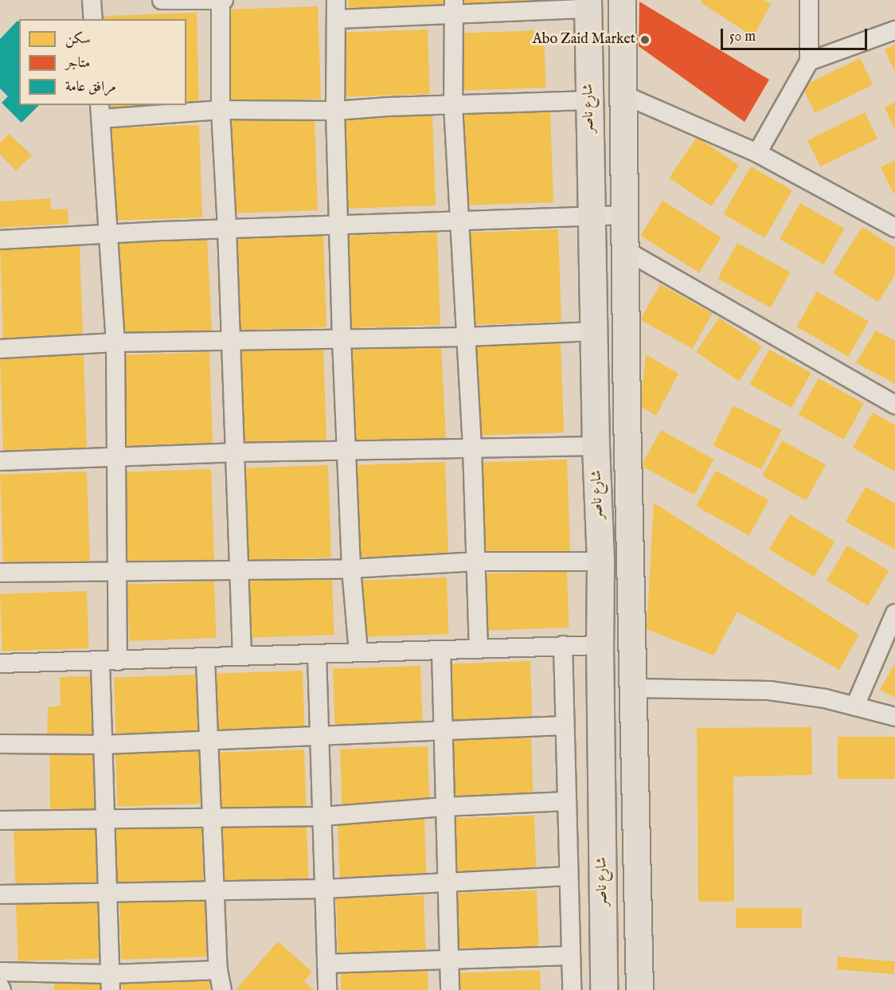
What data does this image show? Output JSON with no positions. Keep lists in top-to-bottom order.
{
  "streets": {
    "main road": ["شارع ناصر"]
  },
  "places": ["Abo Zaid Market"],
  "legend": ["سكن", "متاجر", "مرافق عامة"],
  "scale_bar": "50 m"
}
